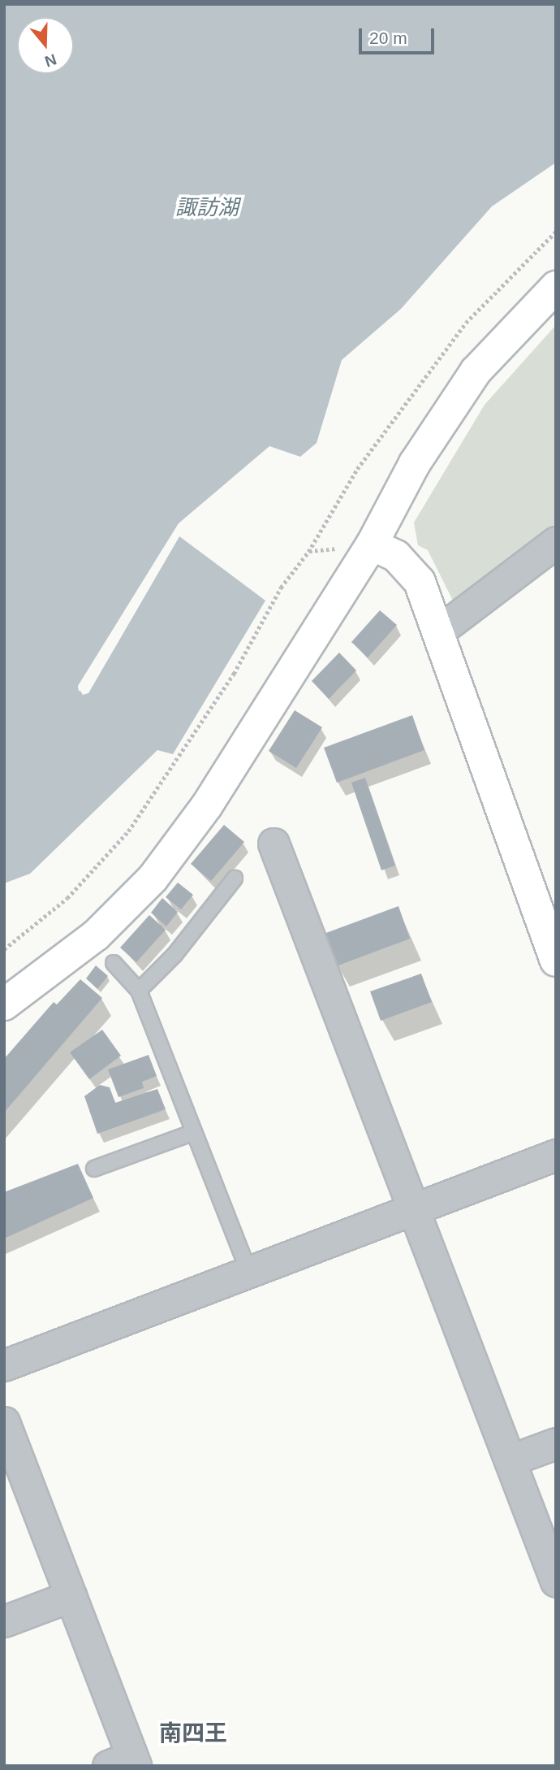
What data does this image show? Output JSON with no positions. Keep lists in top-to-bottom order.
{
  "districts": ["南四王"],
  "water": ["諏訪湖"],
  "scale_bar": "20 m",
  "north": "bottom"
}
